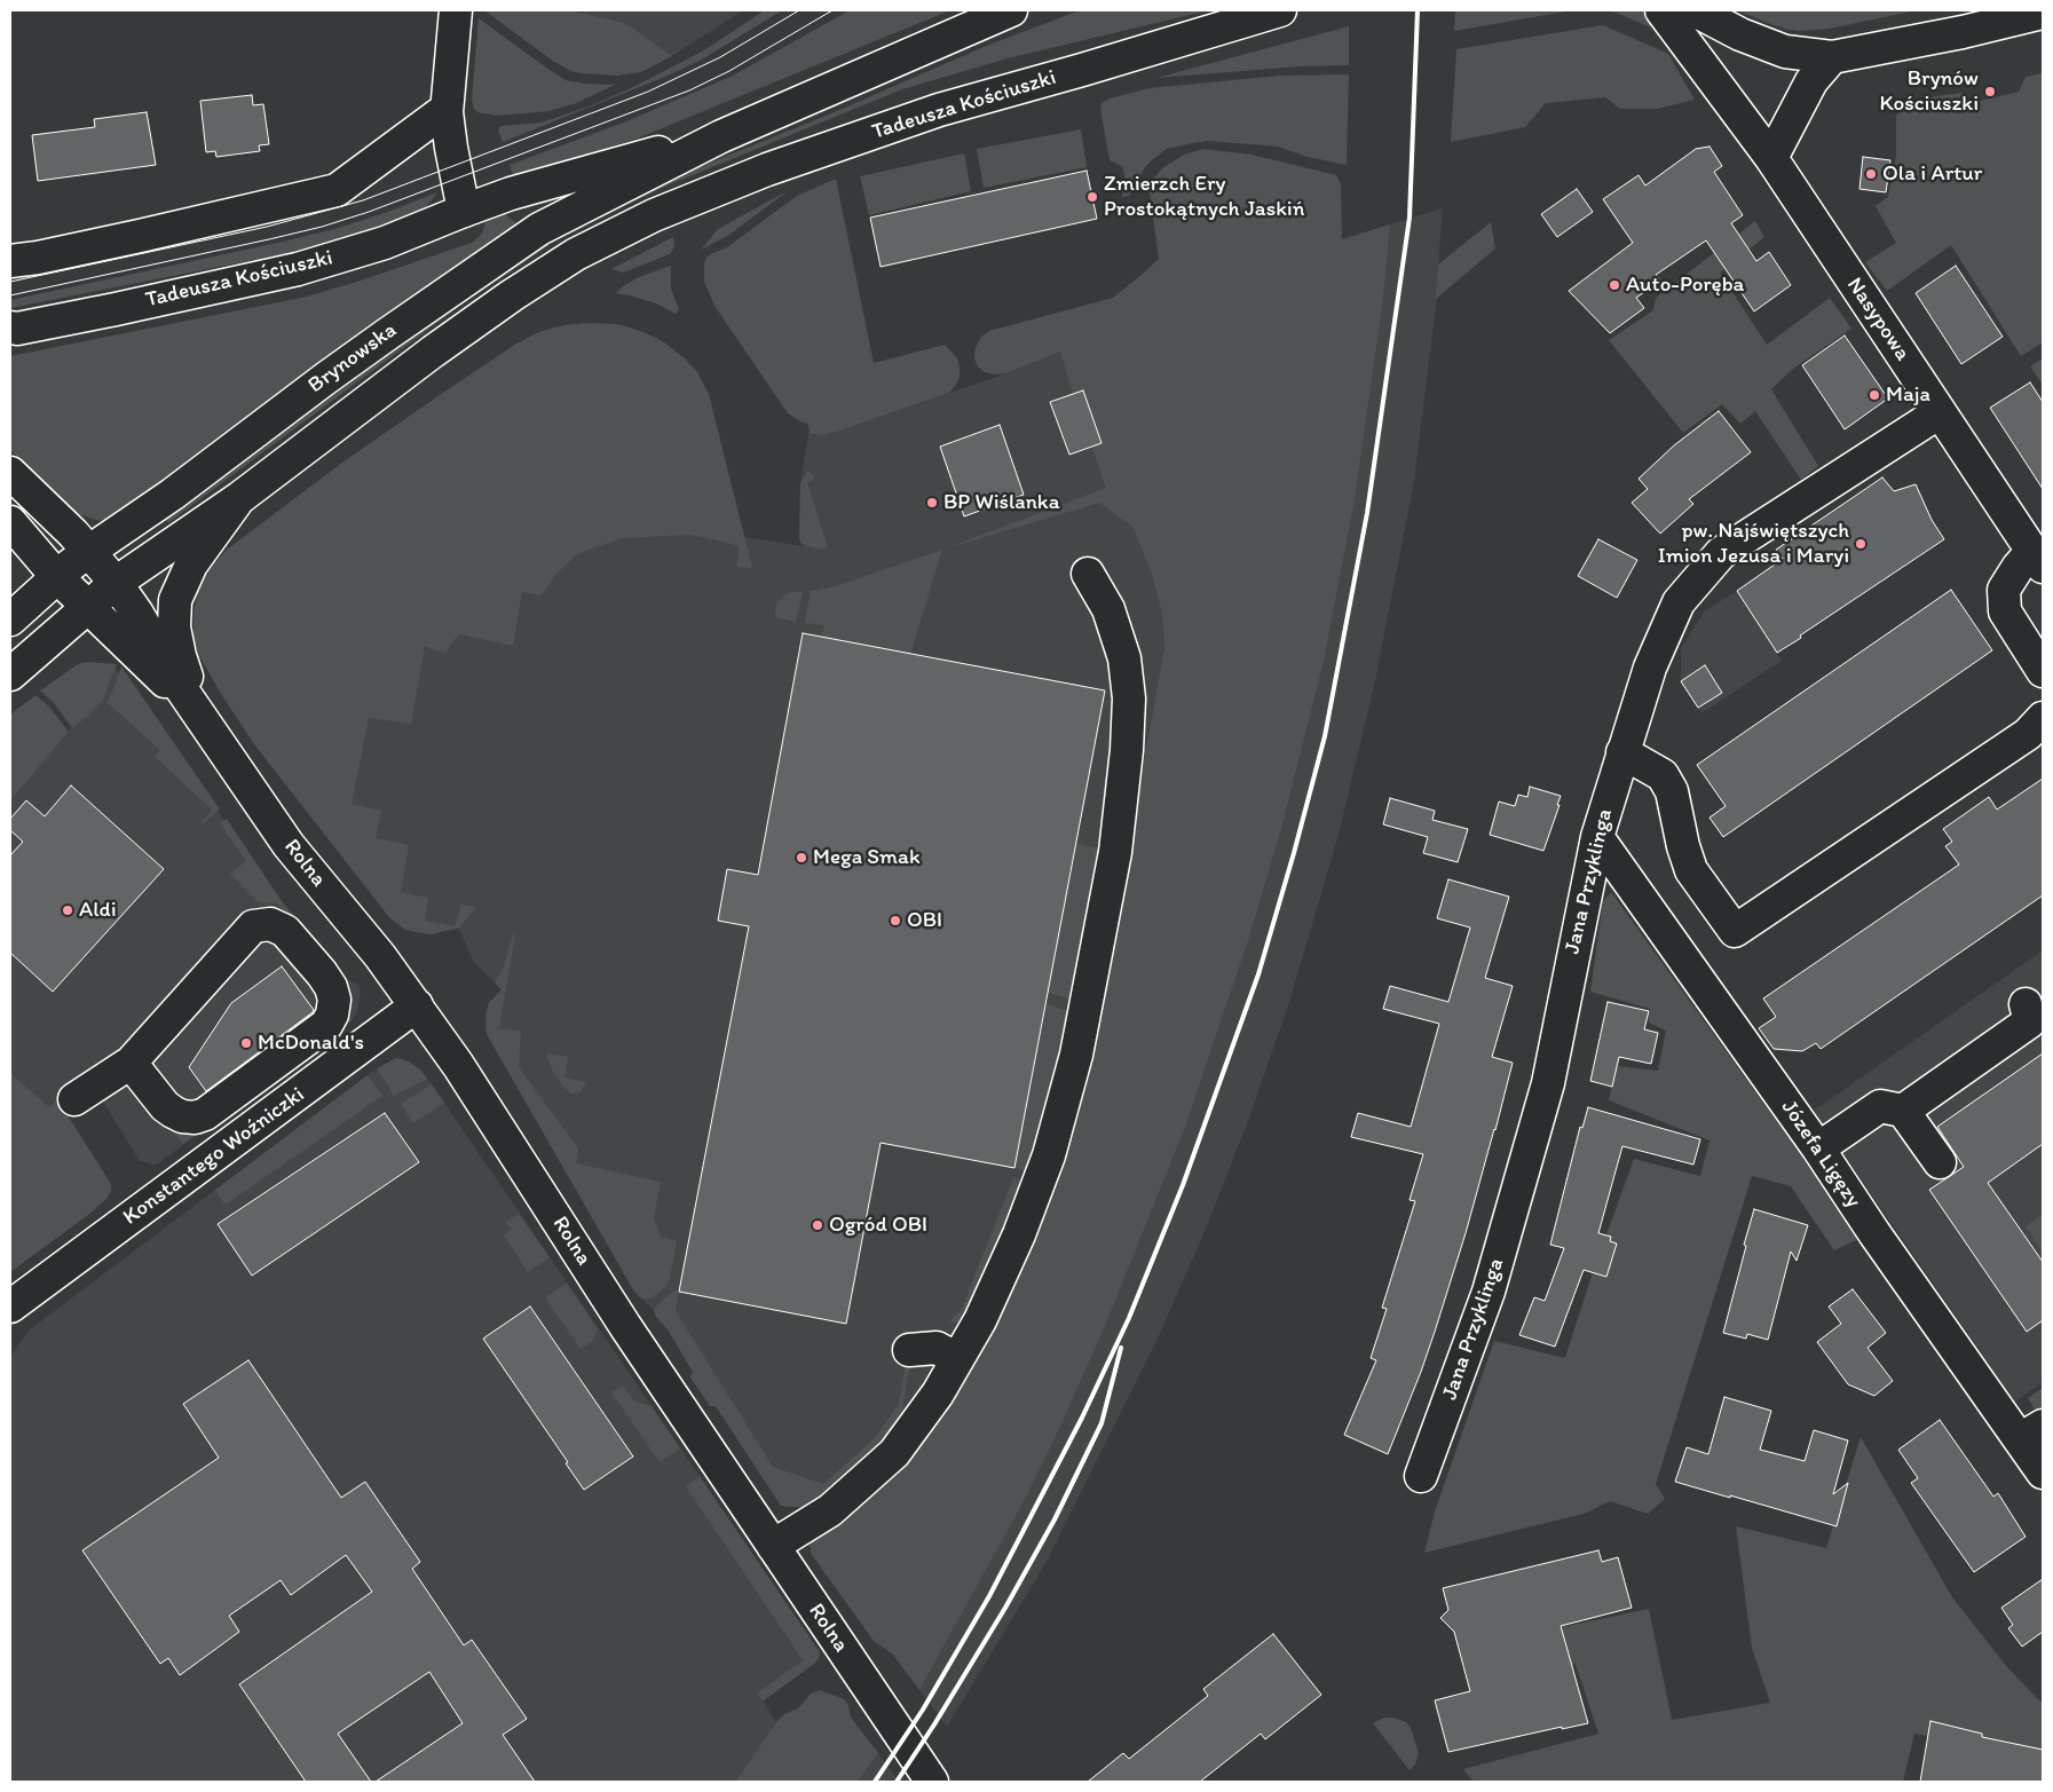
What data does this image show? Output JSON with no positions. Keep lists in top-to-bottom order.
{
  "streets": {
    "street": [
      "Tadeusza Kościuszki",
      "Nasypowa",
      "Brynowska",
      "Rolna",
      "Jana Przyklinga",
      "Józefa Ligęzy",
      "Konstantego Woźniczki"
    ]
  },
  "crossings": [
    ["Tadeusza Kościuszki", "Brynowska"],
    ["Nasypowa", "Jana Przyklinga"],
    ["Brynowska", "Rolna"],
    ["Rolna", "Konstantego Woźniczki"],
    ["Jana Przyklinga", "Józefa Ligęzy"]
  ],
  "places": [
    "Brynów Kościuszki",
    "Ola i Artur",
    "Zmierzch Ery Prostokątnych Jaskiń",
    "Auto-Poręba",
    "Maja",
    "BP Wiślanka",
    "pw. Najświętszych Imion Jezusa i Maryi",
    "Mega Smak",
    "Aldi",
    "OBI",
    "McDonald's",
    "Ogród OBI"
  ]
}
